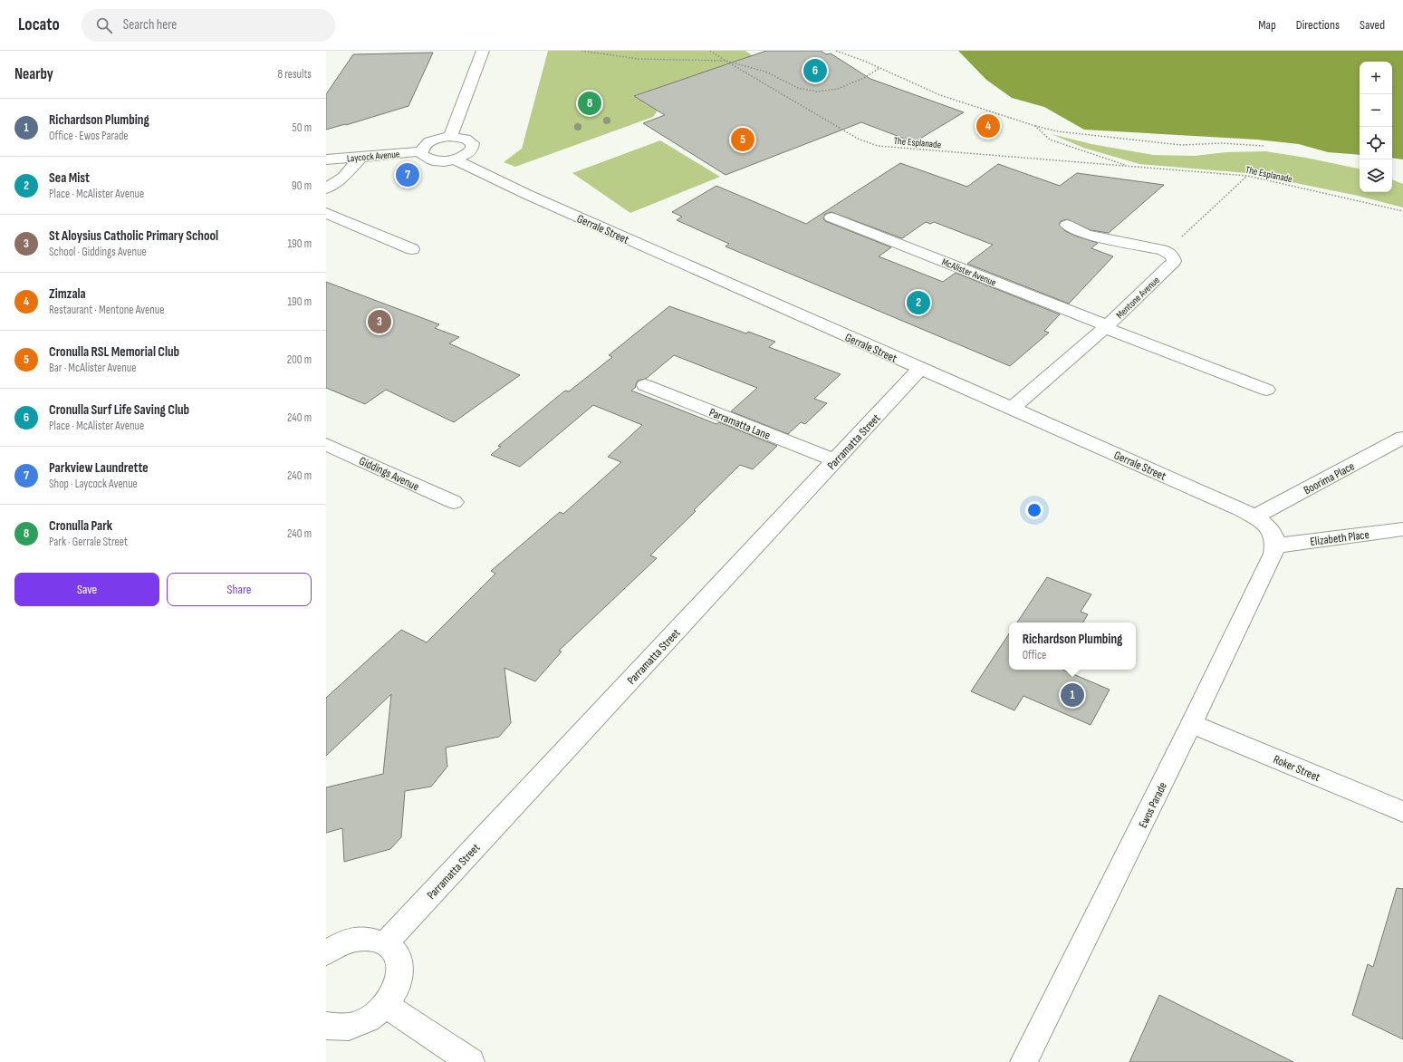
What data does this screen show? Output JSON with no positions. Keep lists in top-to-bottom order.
{
  "streets": {
    "street": [
      "Laycock Avenue",
      "Gerrale Street",
      "McAlister Avenue",
      "Mentone Avenue",
      "Parramatta Lane",
      "Parramatta Street",
      "Giddings Avenue",
      "Boorima Place",
      "Elizabeth Place",
      "Roker Street",
      "Ewos Parade"
    ],
    "path": ["The Esplanade"]
  },
  "crossings": [
    ["Gerrale Street", "Mentone Avenue"],
    ["Gerrale Street", "Parramatta Street"],
    ["Gerrale Street", "Boorima Place"],
    ["Gerrale Street", "Elizabeth Place"],
    ["Gerrale Street", "Ewos Parade"],
    ["McAlister Avenue", "Mentone Avenue"],
    ["Parramatta Lane", "Parramatta Street"],
    ["Elizabeth Place", "Ewos Parade"],
    ["Roker Street", "Ewos Parade"]
  ],
  "page": {
    "header": "Locato",
    "search": "Search here",
    "nav": ["Map", "Directions", "Saved"],
    "heading": ["Nearby", "8 results"],
    "pins": [
      "6",
      "8",
      "4",
      "5",
      "7",
      "2",
      "3",
      "1"
    ],
    "map_buttons": ["+", "−"],
    "list": [
      {
        "mark": "1",
        "name": "Richardson Plumbing",
        "note": "Office · Ewos Parade",
        "value": "50 m"
      },
      {
        "mark": "2",
        "name": "Sea Mist",
        "note": "Place · McAlister Avenue",
        "value": "90 m"
      },
      {
        "mark": "3",
        "name": "St Aloysius Catholic Primary School",
        "note": "School · Giddings Avenue",
        "value": "190 m"
      },
      {
        "mark": "4",
        "name": "Zimzala",
        "note": "Restaurant · Mentone Avenue",
        "value": "190 m"
      },
      {
        "mark": "5",
        "name": "Cronulla RSL Memorial Club",
        "note": "Bar · McAlister Avenue",
        "value": "200 m"
      },
      {
        "mark": "6",
        "name": "Cronulla Surf Life Saving Club",
        "note": "Place · McAlister Avenue",
        "value": "240 m"
      },
      {
        "mark": "7",
        "name": "Parkview Laundrette",
        "note": "Shop · Laycock Avenue",
        "value": "240 m"
      },
      {
        "mark": "8",
        "name": "Cronulla Park",
        "note": "Park · Gerrale Street",
        "value": "240 m"
      }
    ],
    "buttons": ["Save", "Share"],
    "popup": ["Richardson Plumbing", "Office"]
  }
}
